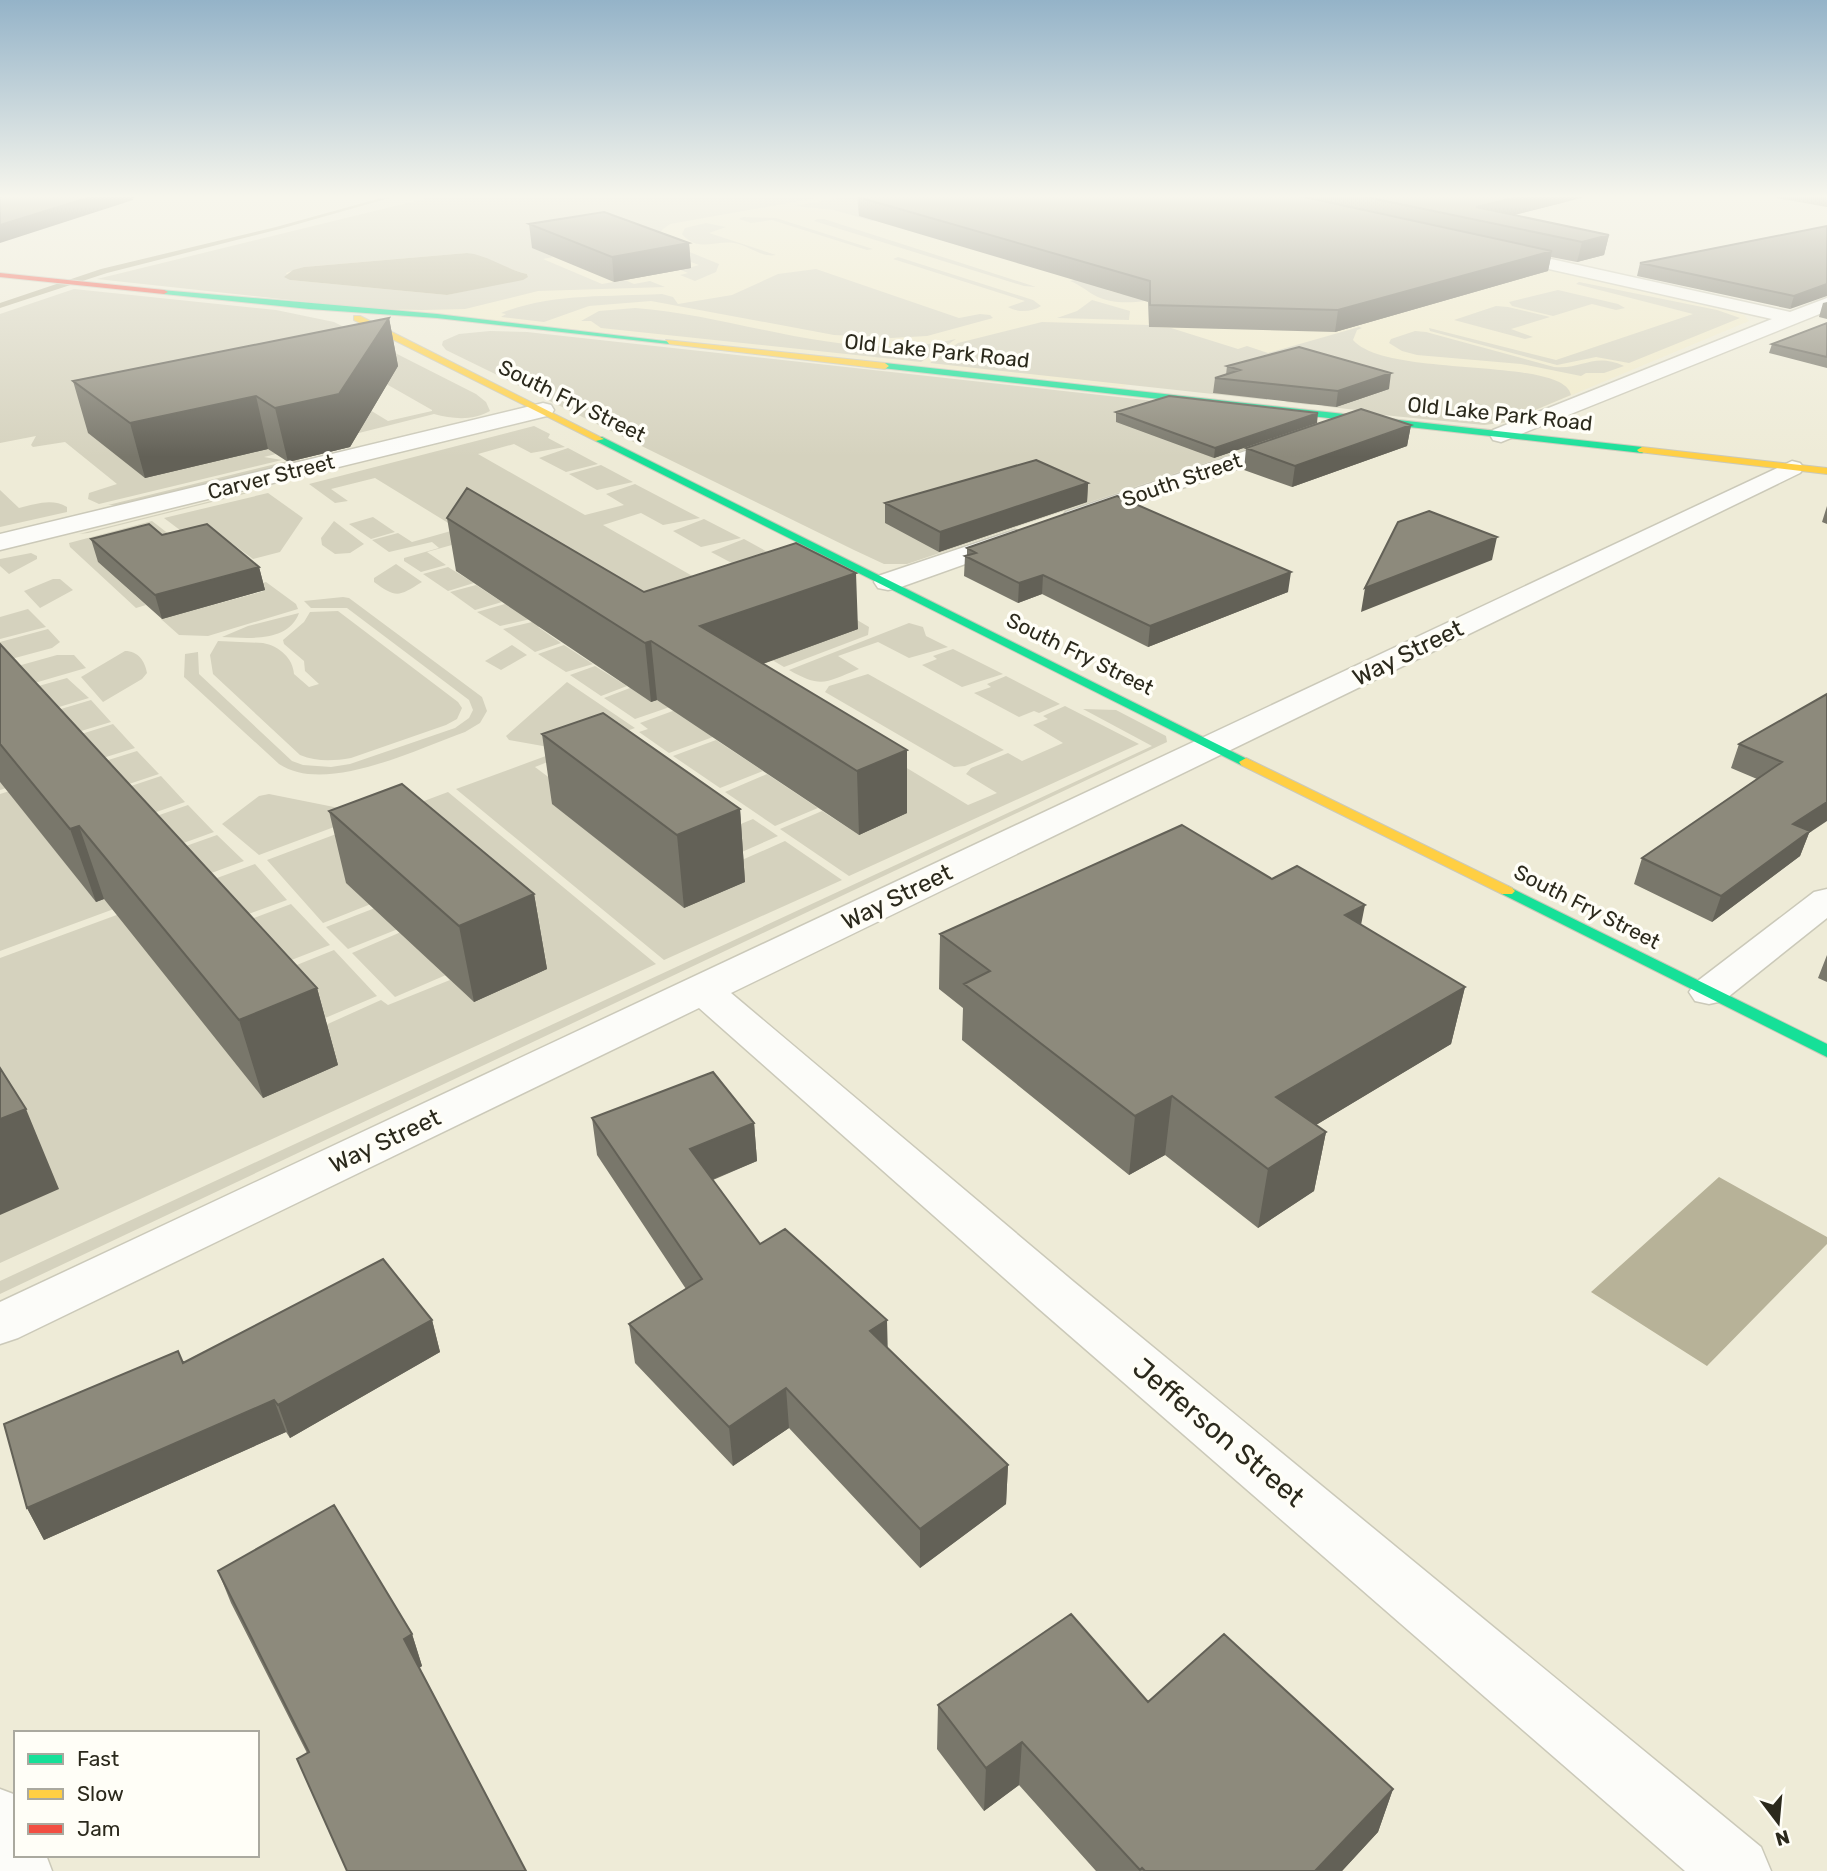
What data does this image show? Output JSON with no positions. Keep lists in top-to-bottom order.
{
  "streets": {
    "street": [
      "Old Lake Park Road",
      "South Fry Street",
      "Carver Street",
      "South Street",
      "Way Street",
      "Jefferson Street"
    ]
  },
  "crossings": [
    ["Old Lake Park Road", "South Fry Street"],
    ["Old Lake Park Road", "South Street"],
    ["Old Lake Park Road", "Way Street"],
    ["South Fry Street", "Carver Street"],
    ["South Fry Street", "Way Street"],
    ["Way Street", "Jefferson Street"]
  ],
  "legend": ["Fast", "Slow", "Jam"],
  "north": "bottom"
}
